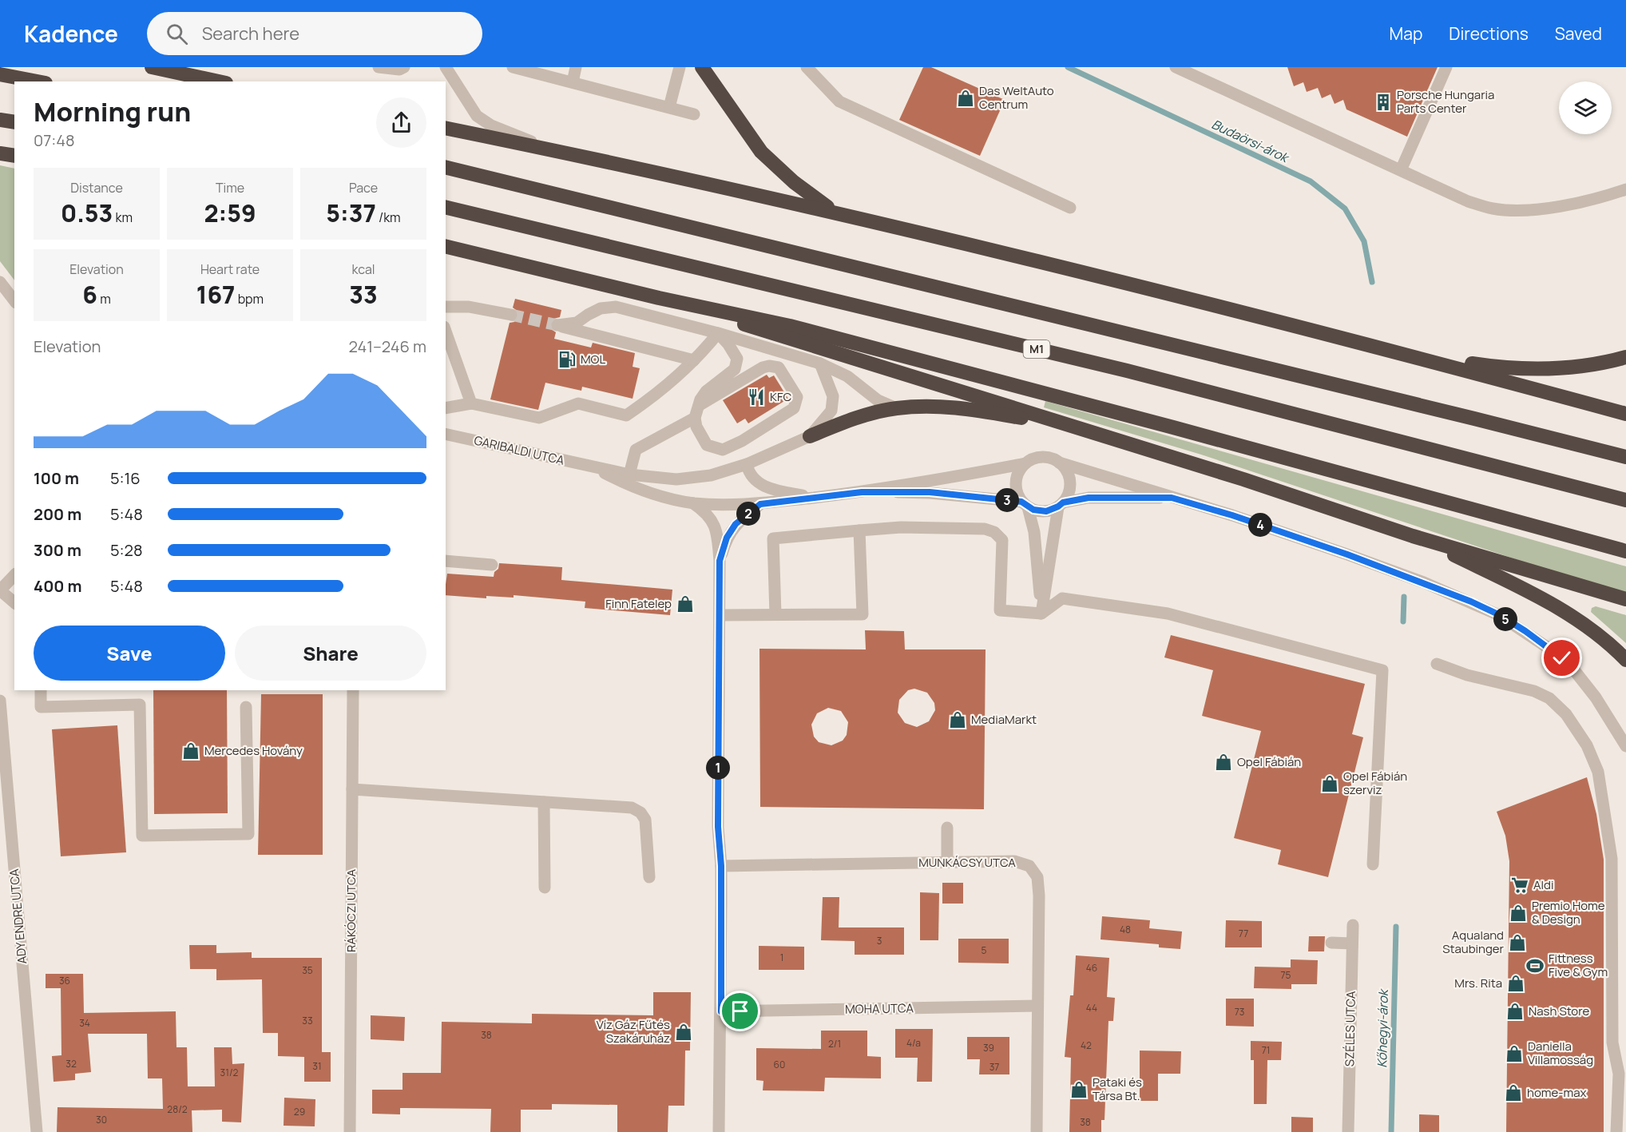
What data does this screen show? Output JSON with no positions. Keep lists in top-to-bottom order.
{
  "streets": {
    "highway": ["M1"],
    "street": [
      "GARIBALDI UTCA",
      "MUNKÁCSY UTCA",
      "RÁKÓCZI UTCA",
      "ADY ENDRE UTCA",
      "MOHA UTCA",
      "SZÉLES UTCA"
    ]
  },
  "crossings": [
    ["MUNKÁCSY UTCA", "MOHA UTCA"]
  ],
  "water": ["Budaörsi-árok", "Kőhegyi-árok"],
  "places": {
    "shop": [
      "Das WeltAuto Centrum",
      "Finn Fatelep",
      "MediaMarkt",
      "Mercedes Hovány",
      "Opel Fábián",
      "Opel Fábián szerviz",
      "Premio Home & Design",
      "Aqualand Staubinger",
      "Mrs. Rita",
      "Nash Store",
      "Víz Gáz Fűtés Szakáruház",
      "Daniella Villamosság",
      "Pataki és Társa Bt.",
      "home-max"
    ],
    "building": ["Porsche Hungaria Parts Center"],
    "fuel station": ["MOL"],
    "restaurant": ["KFC"],
    "supermarket": ["Aldi"],
    "sports": ["Fittness Five & Gym"]
  },
  "house_numbers": [
    "48",
    "77",
    "3",
    "5",
    "1",
    "46",
    "35",
    "75",
    "36",
    "44",
    "73",
    "33",
    "34",
    "38",
    "4/a",
    "2/1",
    "42",
    "39",
    "71",
    "32",
    "60",
    "31",
    "37",
    "31/2",
    "28/2",
    "29",
    "30",
    "38"
  ],
  "page": {
    "header": "Kadence",
    "search": "Search here",
    "nav": ["Map", "Directions", "Saved"],
    "heading": ["Morning run", "07:48"],
    "stats": [
      ["Distance", "0.53 km"],
      ["Time", "2:59"],
      ["Pace", "5:37 /km"],
      ["Elevation", "6 m"],
      ["Heart rate", "167 bpm"],
      ["kcal", "33"]
    ],
    "chart": ["Elevation", "241–246 m"],
    "list": [
      {
        "name": "100 m",
        "note": "5:16"
      },
      {
        "name": "200 m",
        "note": "5:48"
      },
      {
        "name": "300 m",
        "note": "5:28"
      },
      {
        "name": "400 m",
        "note": "5:48"
      }
    ],
    "pins": [
      "3",
      "2",
      "4",
      "5",
      "1"
    ],
    "buttons": ["Save", "Share"]
  }
}
